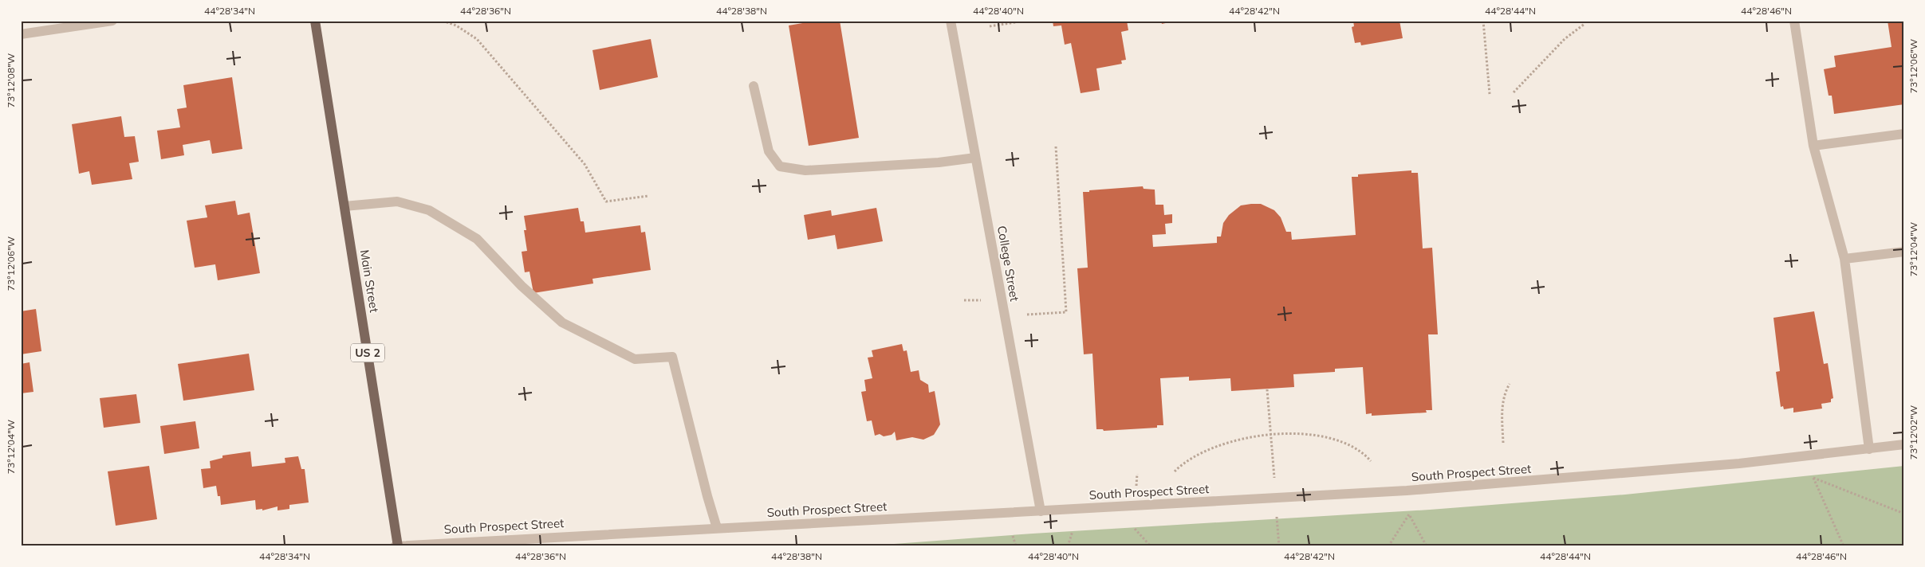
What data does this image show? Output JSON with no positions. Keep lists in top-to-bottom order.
{
  "streets": {
    "main road": ["Main Street", "US 2"],
    "street": ["College Street", "South Prospect Street"]
  },
  "crossings": [
    ["College Street", "South Prospect Street"],
    ["Main Street", "South Prospect Street"]
  ],
  "coordinates": [
    "44°28'34\"N",
    "44°28'36\"N",
    "44°28'38\"N",
    "44°28'40\"N",
    "44°28'42\"N",
    "44°28'44\"N",
    "44°28'46\"N",
    "73°12'06\"W",
    "73°12'08\"W",
    "73°12'04\"W",
    "73°12'02\"W"
  ]
}
